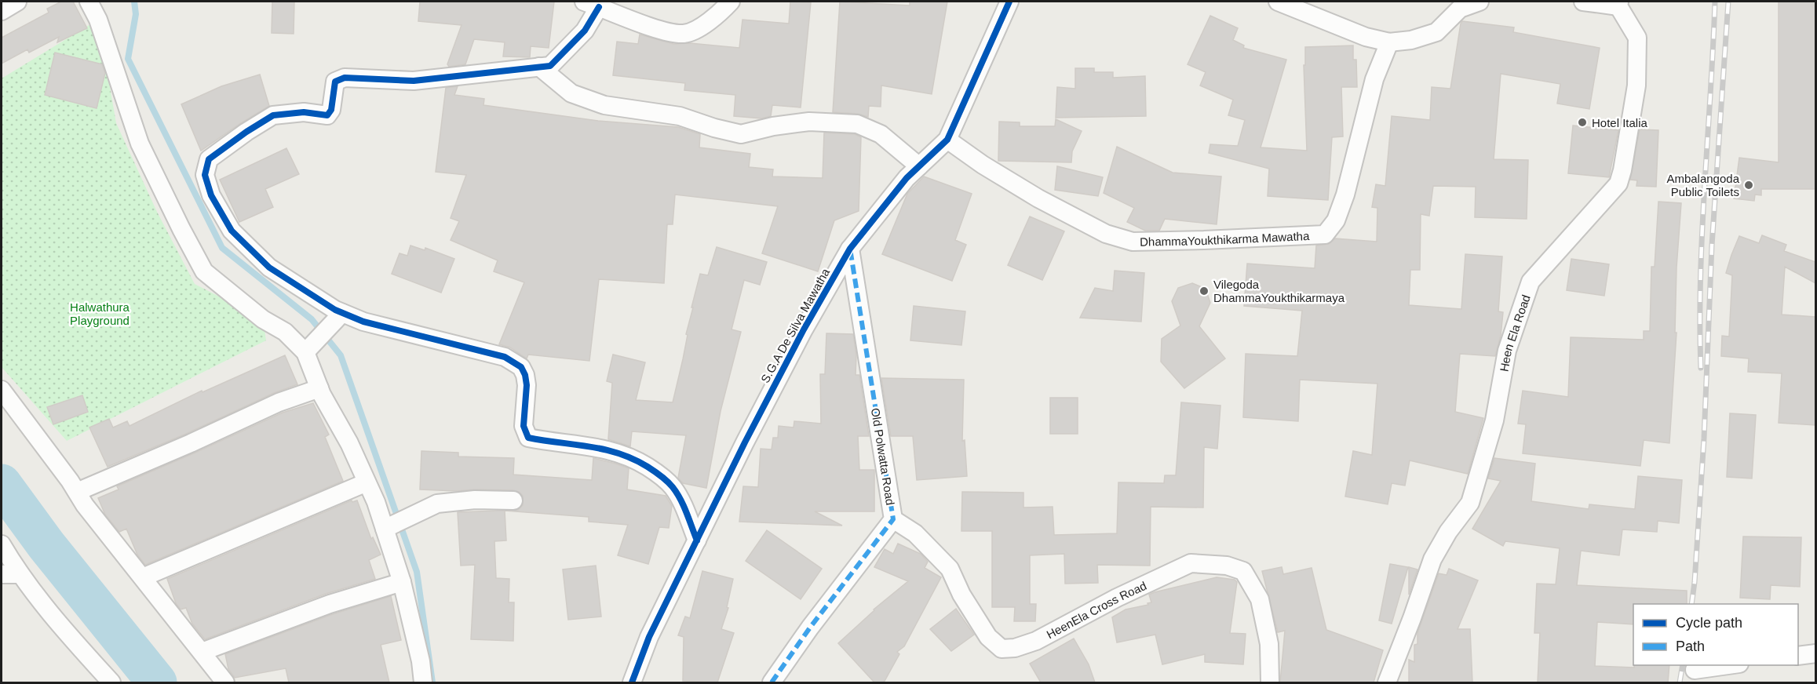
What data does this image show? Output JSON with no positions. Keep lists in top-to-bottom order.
{
  "streets": {
    "street": [
      "DhammaYoukthikarma Mawatha",
      "S.G.A De Silva Mawatha",
      "Heen Ela Road",
      "Old Polwatta Road",
      "HeenEla Cross Road"
    ]
  },
  "crossings": [
    ["DhammaYoukthikarma Mawatha", "S.G.A De Silva Mawatha"],
    ["S.G.A De Silva Mawatha", "Old Polwatta Road"],
    ["Old Polwatta Road", "HeenEla Cross Road"]
  ],
  "parks": ["Halwathura Playground"],
  "places": ["Hotel Italia", "Ambalangoda Public Toilets", "Vilegoda DhammaYoukthikarmaya"],
  "legend": ["Cycle path", "Path"]
}
